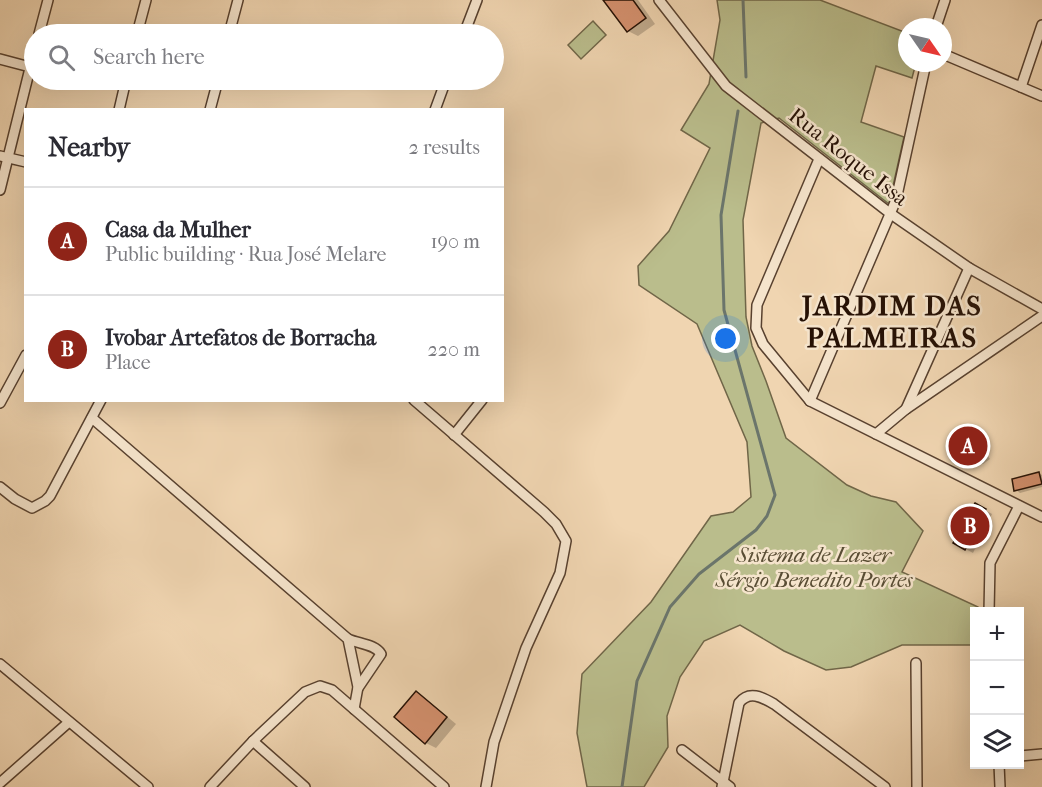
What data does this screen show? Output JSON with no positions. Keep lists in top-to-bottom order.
{
  "streets": {
    "street": ["Rua Roque Issa"]
  },
  "districts": ["JARDIM DAS PALMEIRAS"],
  "parks": ["Sistema de Lazer Sérgio Benedito Portes"],
  "north": "bottom right",
  "page": {
    "search": "Search here",
    "heading": ["Nearby", "2 results"],
    "list": [
      {
        "mark": "A",
        "name": "Casa da Mulher",
        "note": "Public building · Rua José Melare",
        "value": "190 m"
      },
      {
        "mark": "B",
        "name": "Ivobar Artefatos de Borracha",
        "note": "Place",
        "value": "220 m"
      }
    ],
    "pins": ["A", "B"],
    "map_buttons": ["+", "−"]
  }
}
